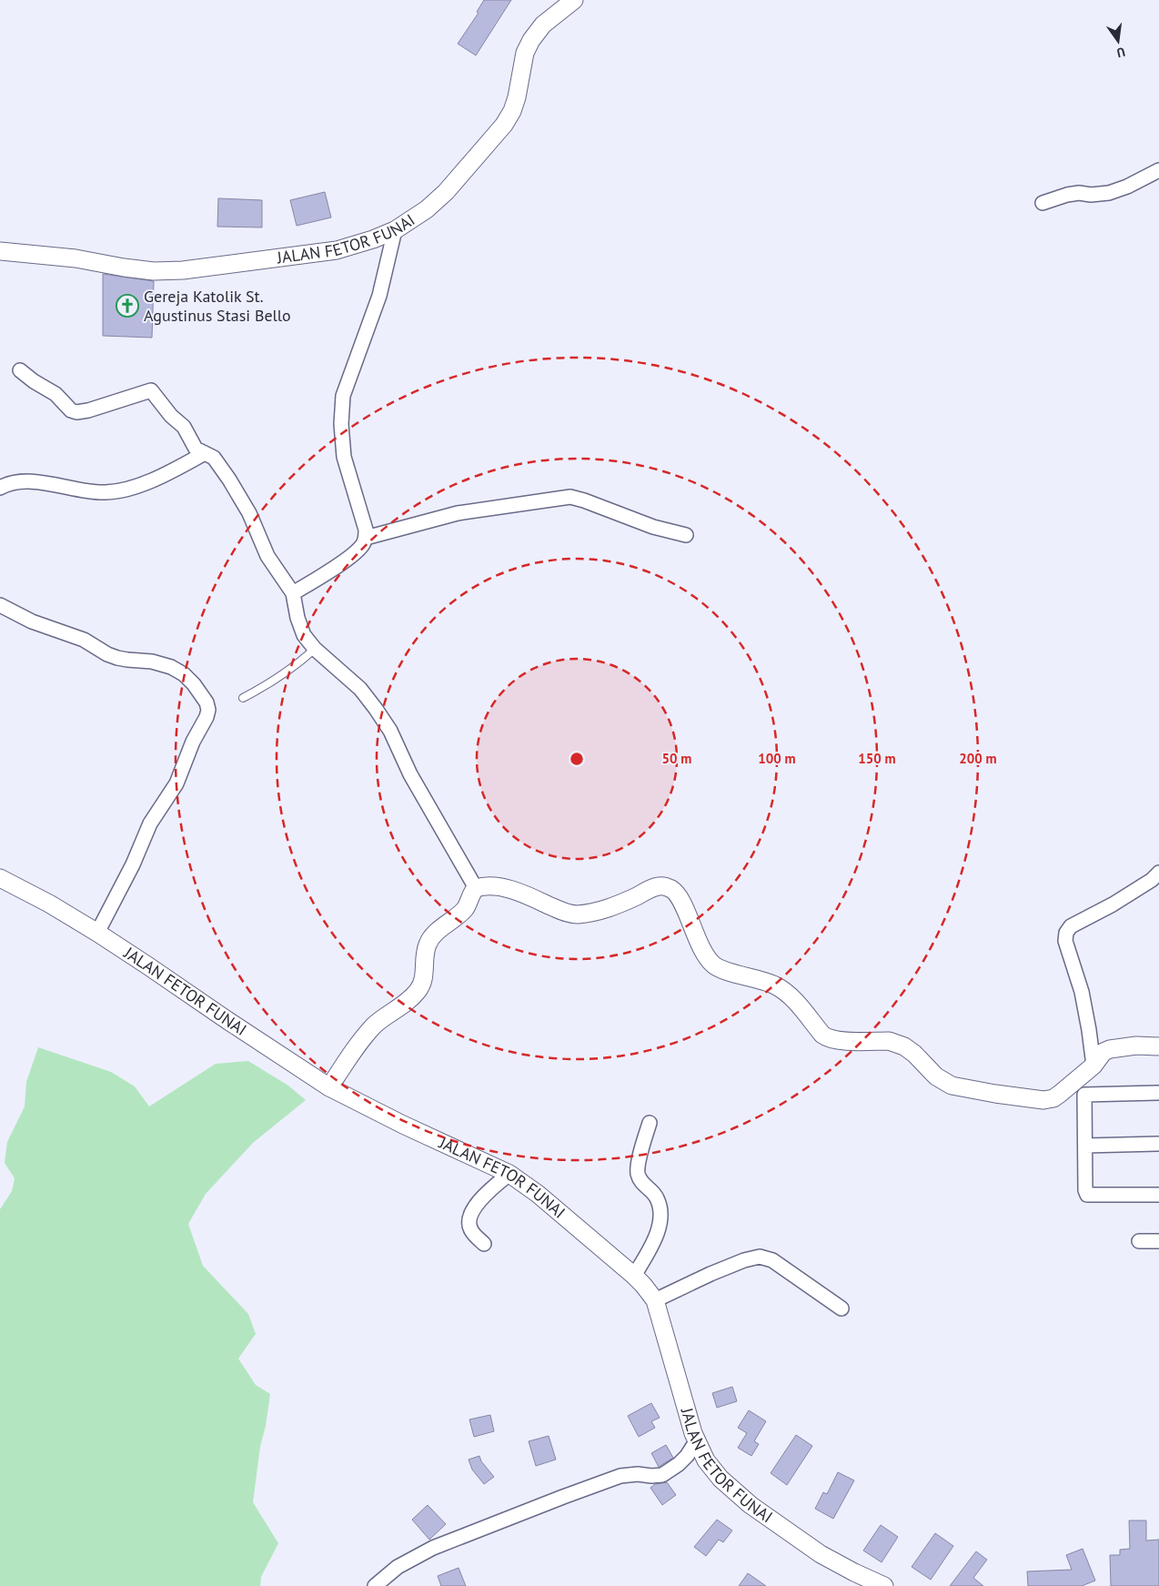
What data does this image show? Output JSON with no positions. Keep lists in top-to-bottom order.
{
  "streets": {
    "street": ["JALAN FETOR FUNAI"]
  },
  "places": {
    "church": ["Gereja Katolik St. Agustinus Stasi Bello"]
  },
  "north": "bottom",
  "rings": [
    "50 m",
    "100 m",
    "150 m",
    "200 m"
  ]
}
